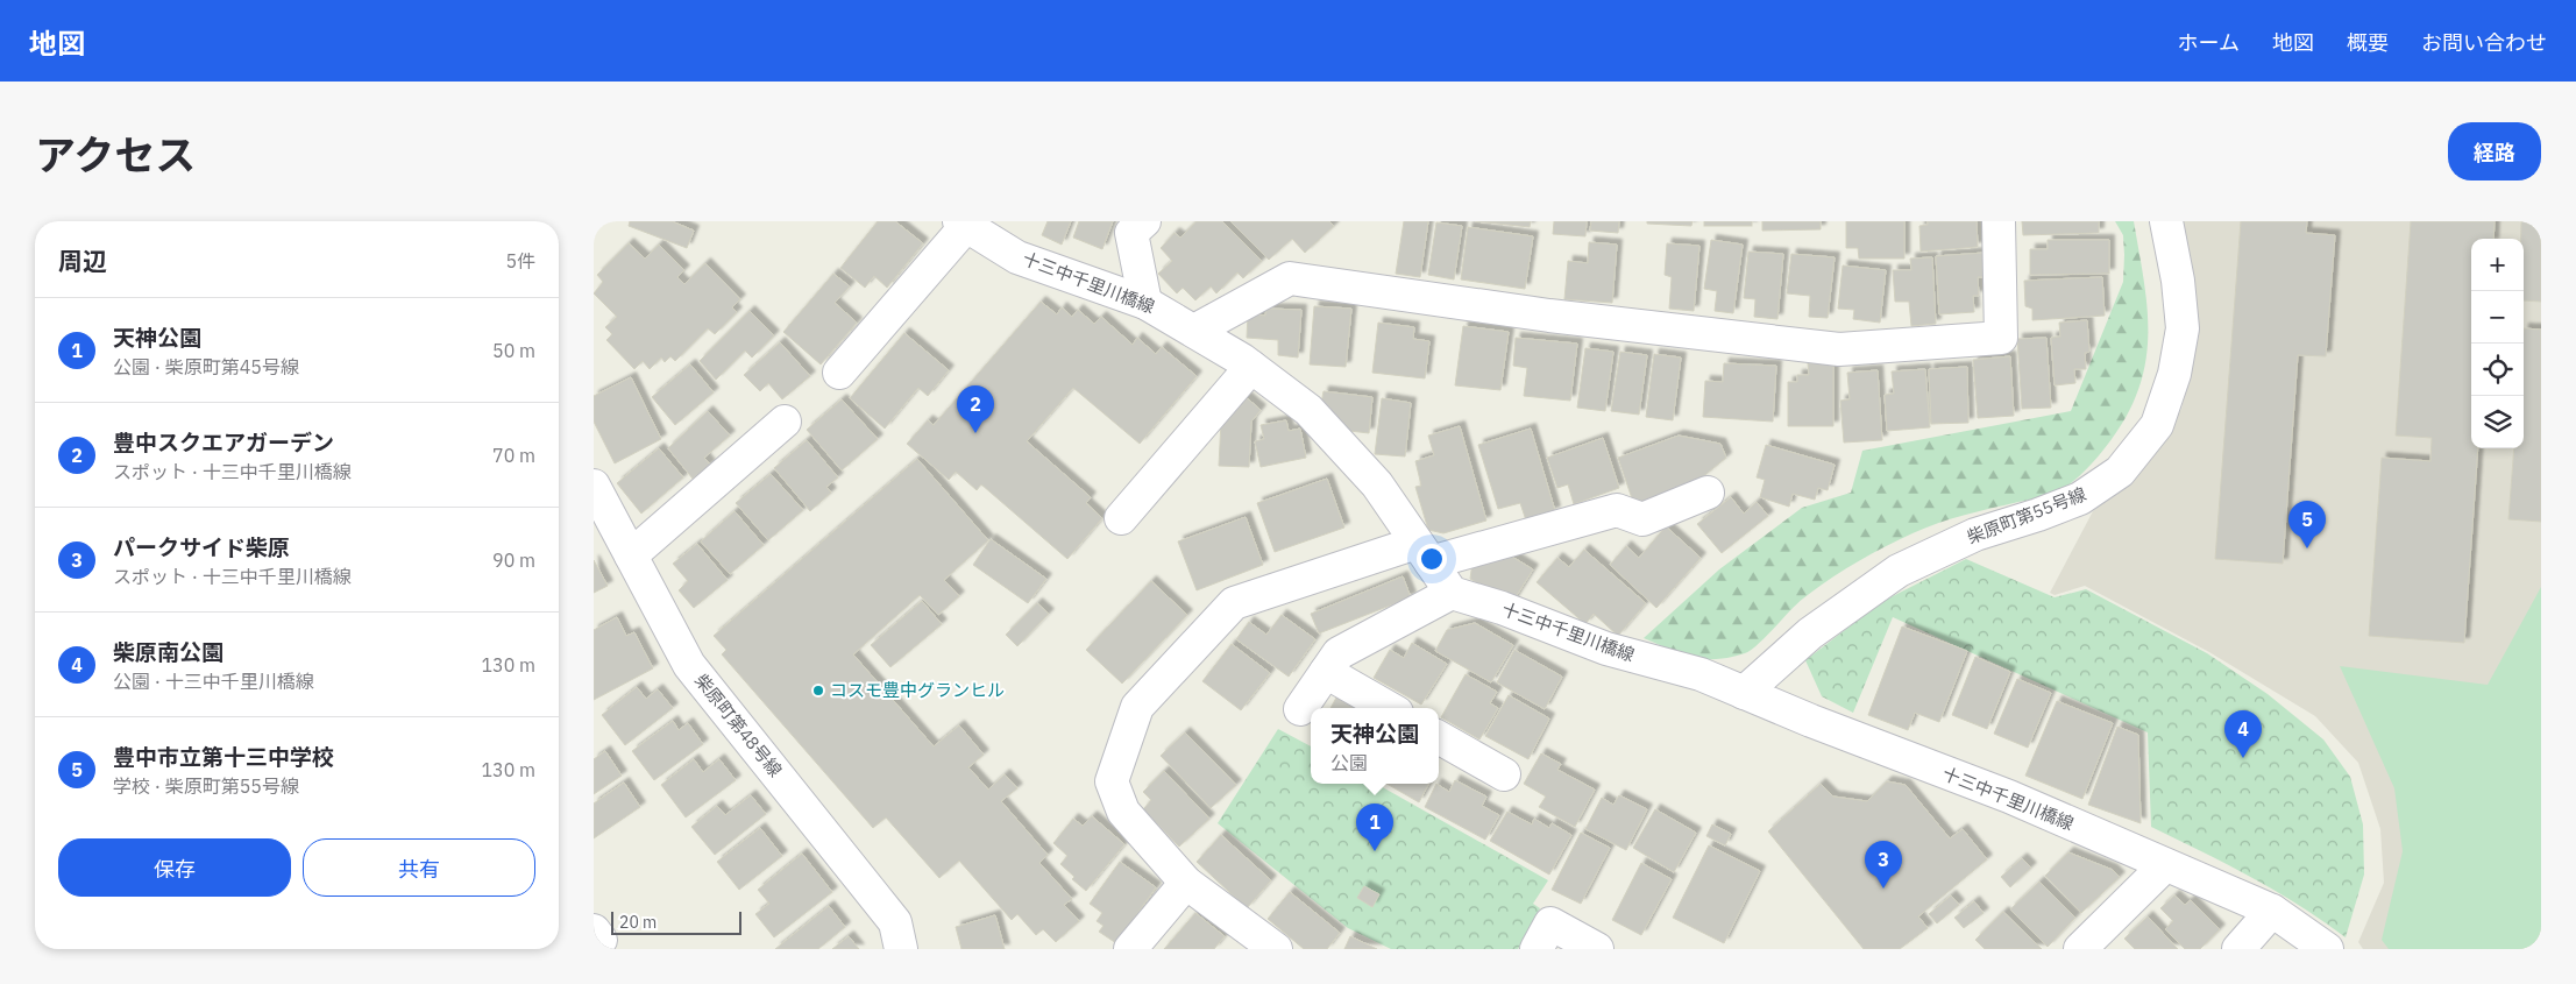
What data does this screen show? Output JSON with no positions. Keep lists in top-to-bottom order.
{
  "streets": {
    "street": ["十三中千里川橋線", "柴原町第55号線", "柴原町第48号線"]
  },
  "crossings": [
    ["十三中千里川橋線", "柴原町第55号線"]
  ],
  "places": ["コスモ豊中グランヒル"],
  "scale_bar": "20 m",
  "page": {
    "header": "地図",
    "nav": [
      "ホーム",
      "地図",
      "概要",
      "お問い合わせ"
    ],
    "title": "アクセス",
    "buttons": [
      "経路",
      ["保存", "共有"]
    ],
    "heading": ["周辺", "5件"],
    "map_buttons": ["+", "−"],
    "list": [
      {
        "mark": "1",
        "name": "天神公園",
        "note": "公園 · 柴原町第45号線",
        "value": "50 m"
      },
      {
        "mark": "2",
        "name": "豊中スクエアガーデン",
        "note": "スポット · 十三中千里川橋線",
        "value": "70 m"
      },
      {
        "mark": "3",
        "name": "パークサイド柴原",
        "note": "スポット · 十三中千里川橋線",
        "value": "90 m"
      },
      {
        "mark": "4",
        "name": "柴原南公園",
        "note": "公園 · 十三中千里川橋線",
        "value": "130 m"
      },
      {
        "mark": "5",
        "name": "豊中市立第十三中学校",
        "note": "学校 · 柴原町第55号線",
        "value": "130 m"
      }
    ],
    "pins": [
      "2",
      "5",
      "4",
      "1",
      "3"
    ],
    "popup": ["天神公園", "公園"],
    "scale": "20 m"
  }
}
